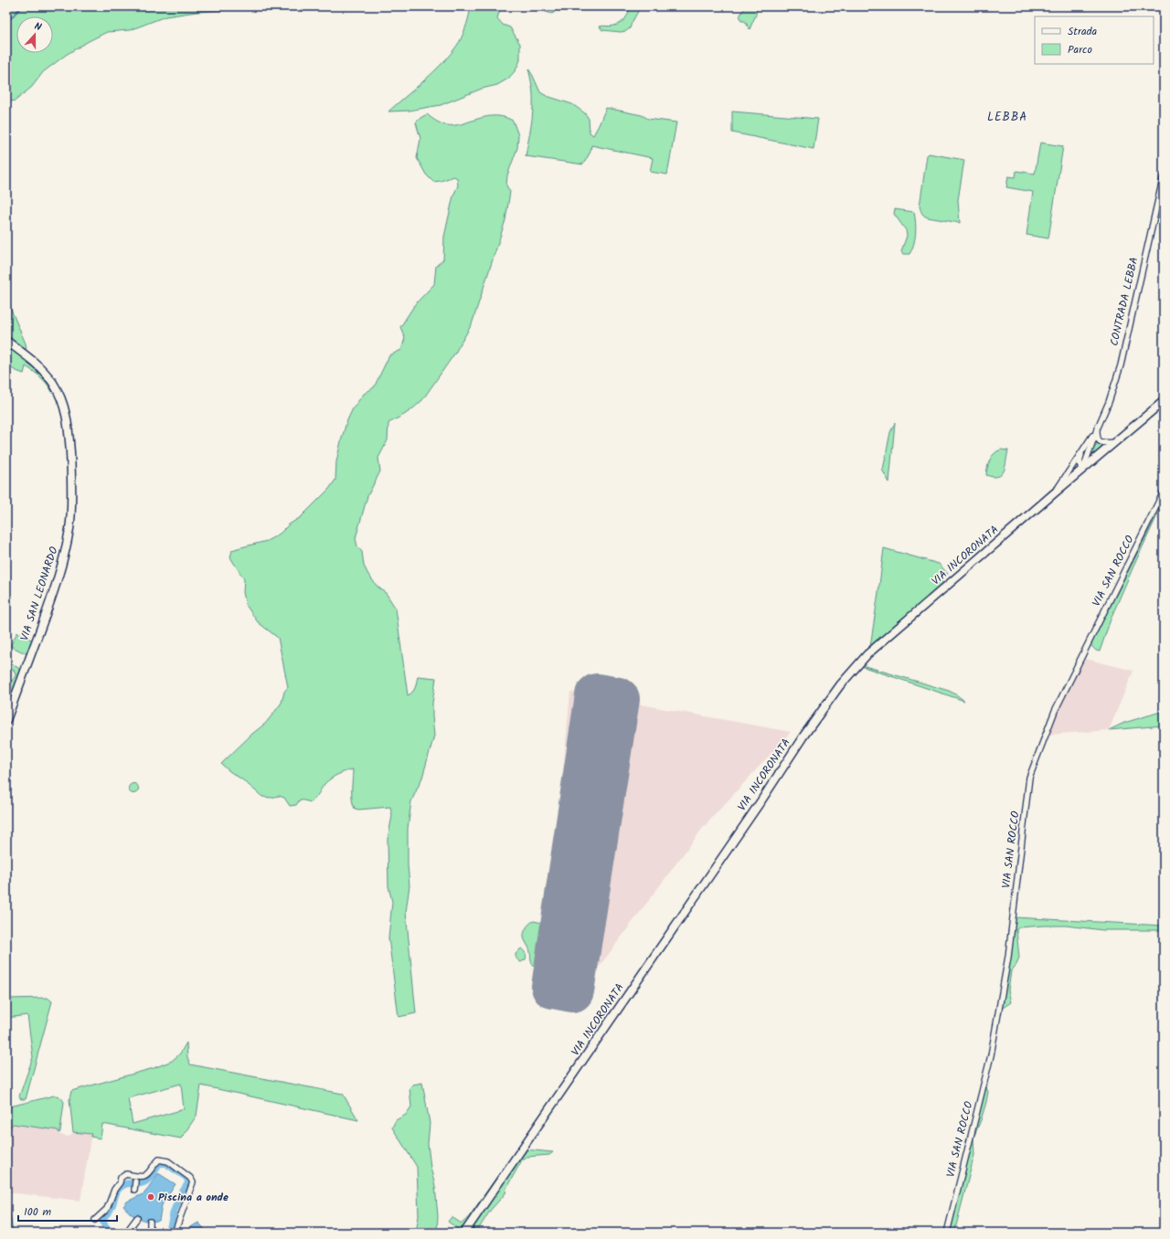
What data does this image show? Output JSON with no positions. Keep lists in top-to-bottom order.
{
  "streets": {
    "main road": ["VIA INCORONATA", "VIA SAN LEONARDO"],
    "street": ["CONTRADA LEBBA", "VIA SAN ROCCO"]
  },
  "districts": ["LEBBA"],
  "places": ["Piscina a onde"],
  "legend": ["Strada", "Parco"],
  "scale_bar": "100 m",
  "north": "top"
}
